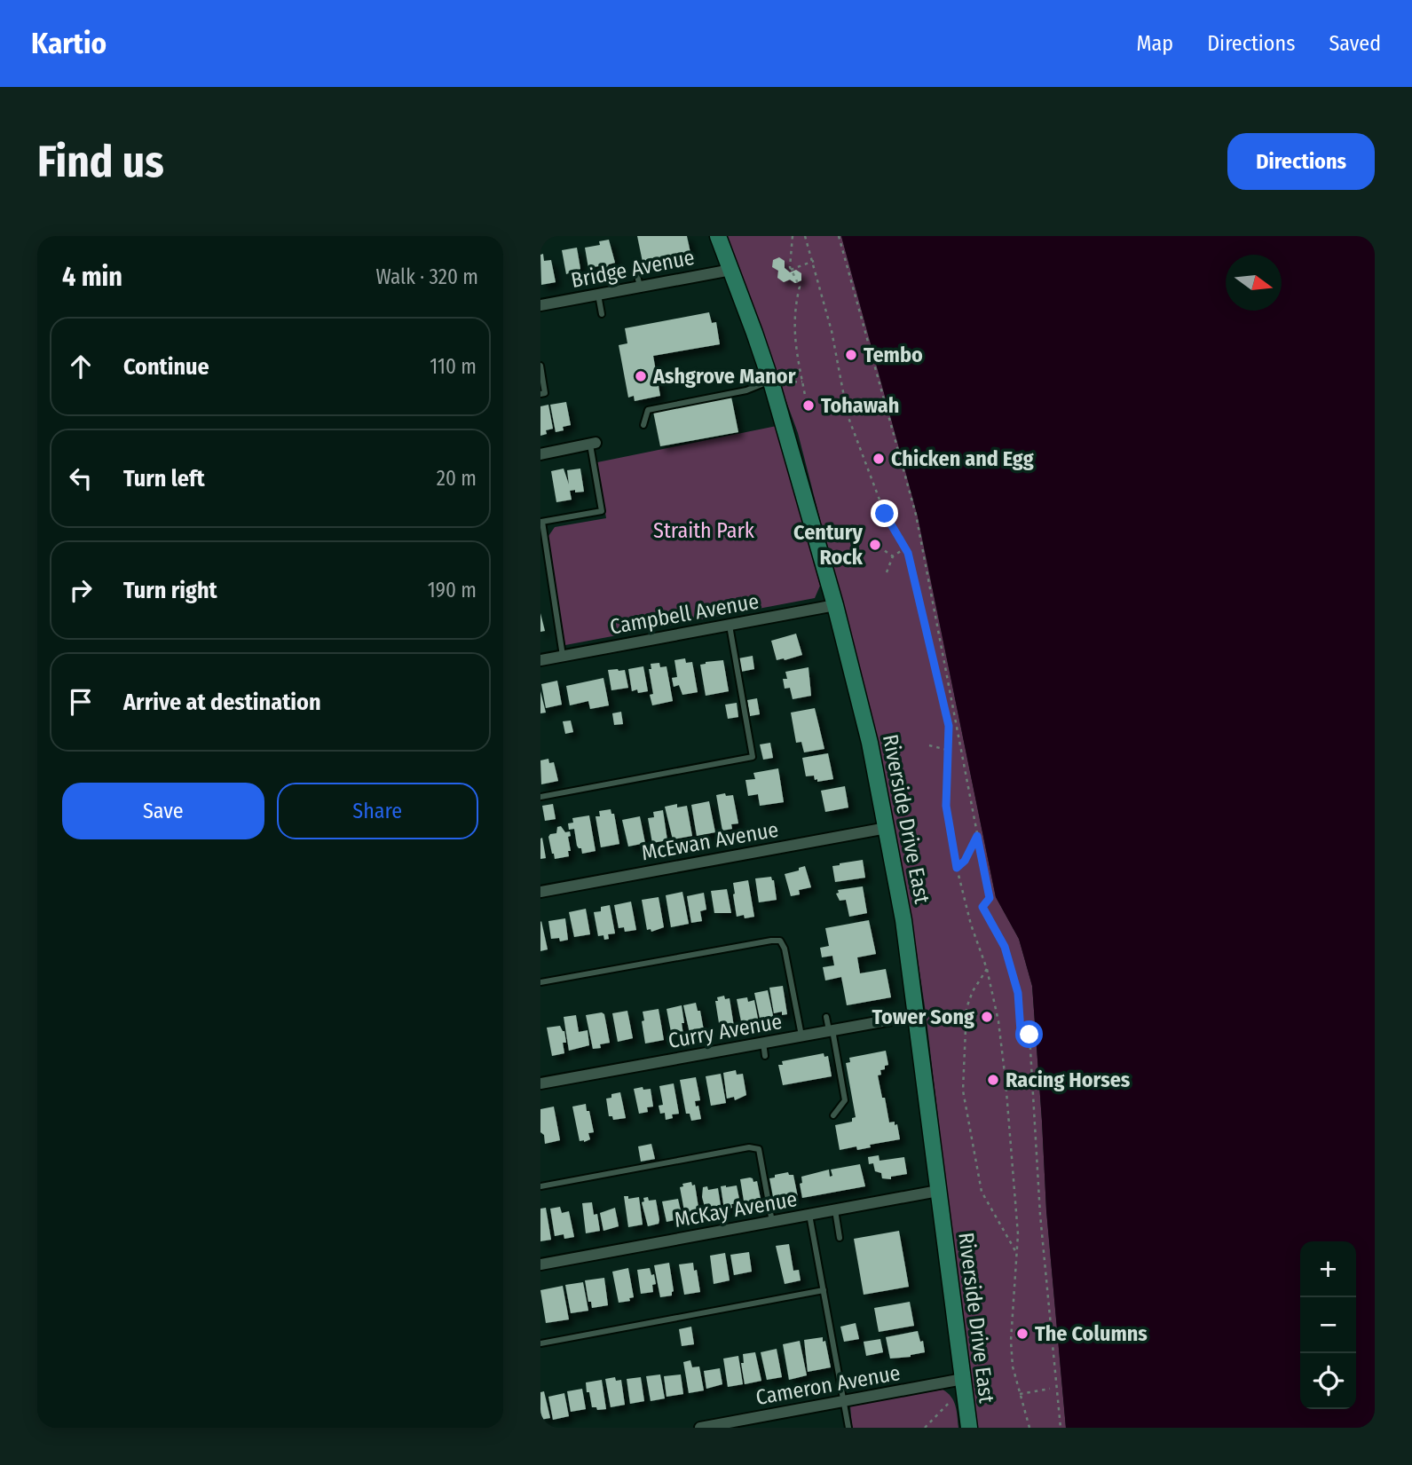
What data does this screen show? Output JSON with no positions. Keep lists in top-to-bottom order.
{
  "streets": {
    "main road": ["Riverside Drive East"],
    "street": [
      "Bridge Avenue",
      "Campbell Avenue",
      "McEwan Avenue",
      "Curry Avenue",
      "McKay Avenue",
      "Cameron Avenue"
    ]
  },
  "crossings": [
    ["Bridge Avenue", "Riverside Drive East"],
    ["Campbell Avenue", "Riverside Drive East"],
    ["Riverside Drive East", "McEwan Avenue"],
    ["Riverside Drive East", "Curry Avenue"],
    ["Riverside Drive East", "McKay Avenue"],
    ["Riverside Drive East", "Cameron Avenue"]
  ],
  "parks": ["Straith Park"],
  "places": [
    "Tembo",
    "Ashgrove Manor",
    "Tohawah",
    "Chicken and Egg",
    "Century Rock",
    "Tower Song",
    "Racing Horses",
    "The Columns"
  ],
  "north": "right",
  "page": {
    "header": "Kartio",
    "nav": ["Map", "Directions", "Saved"],
    "buttons": [
      "Directions",
      ["Save", "Share"]
    ],
    "title": "Find us",
    "heading": ["4 min", "Walk · 320 m"],
    "list": [
      ["Continue", "110 m"],
      ["Turn left", "20 m"],
      ["Turn right", "190 m"],
      "Arrive at destination"
    ],
    "map_buttons": ["+", "−"]
  }
}
